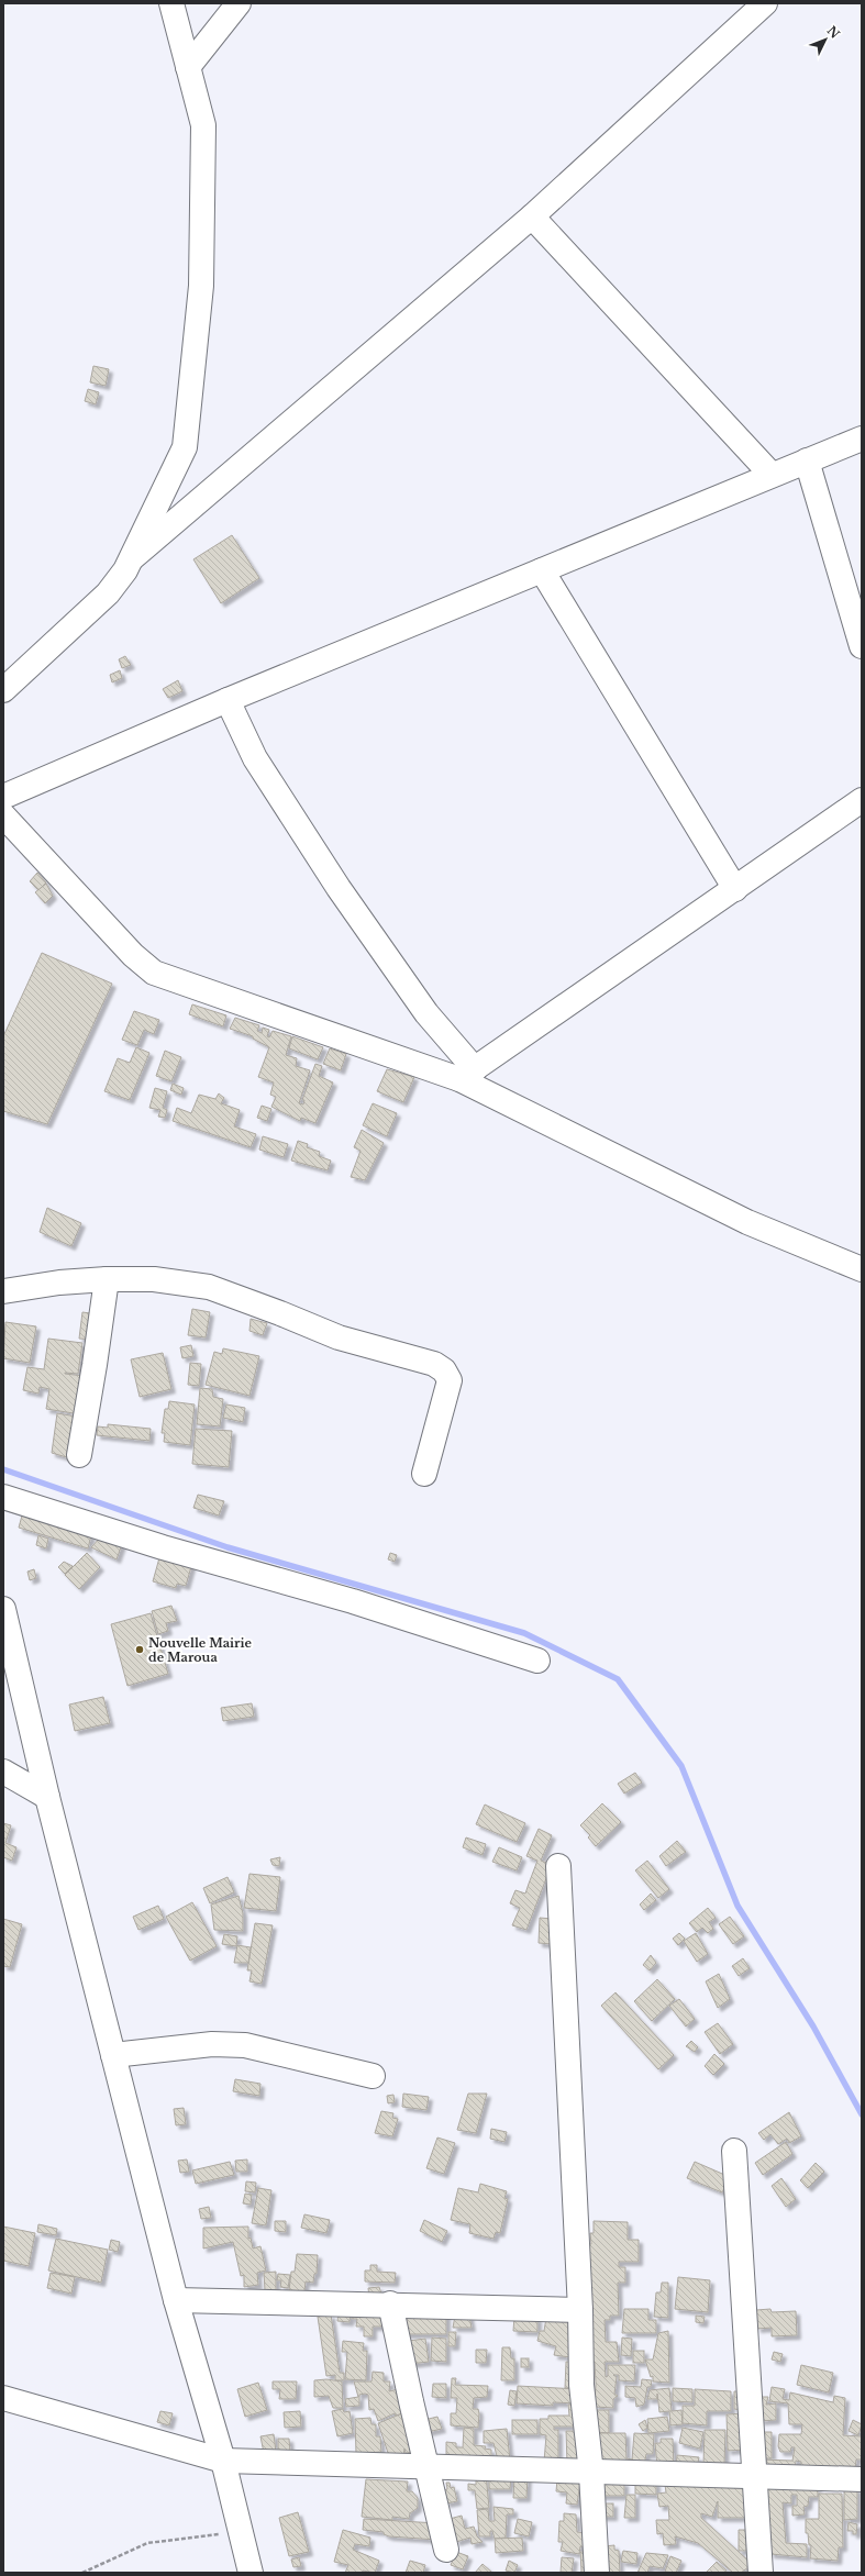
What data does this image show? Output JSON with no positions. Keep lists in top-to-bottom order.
{
  "places": ["Nouvelle Mairie de Maroua"],
  "north": "top right"
}
